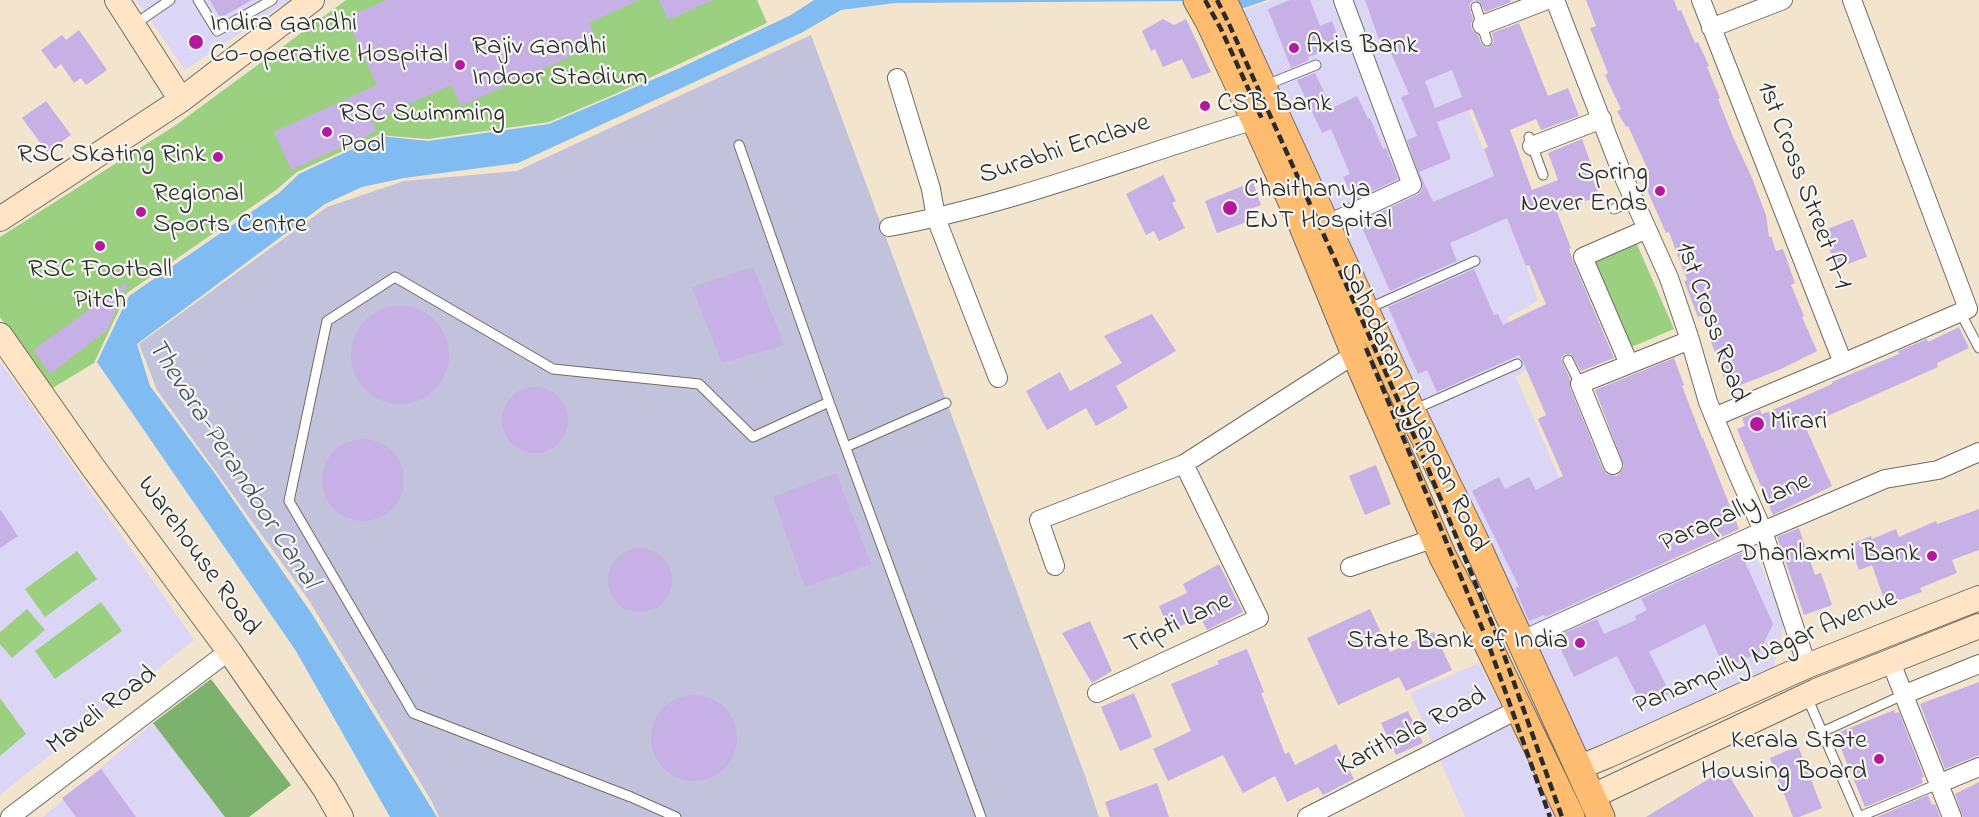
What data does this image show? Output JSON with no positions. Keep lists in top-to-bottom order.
{
  "streets": {
    "main road": ["Sahodaran Ayyappan Road"],
    "street": [
      "Surabhi Enclave",
      "1st Cross Street A-1",
      "1st Cross Road",
      "Parapally Lane",
      "Warehouse Road",
      "Tripti Lane",
      "Panampilly Nagar Avenue",
      "Maveli Road",
      "Karithala Road"
    ]
  },
  "crossings": [
    ["Surabhi Enclave", "Sahodaran Ayyappan Road"],
    ["1st Cross Road", "Parapally Lane"],
    ["1st Cross Road", "Panampilly Nagar Avenue"],
    ["Sahodaran Ayyappan Road", "Parapally Lane"],
    ["Sahodaran Ayyappan Road", "Panampilly Nagar Avenue"],
    ["Sahodaran Ayyappan Road", "Karithala Road"],
    ["Warehouse Road", "Maveli Road"]
  ],
  "water": ["Thevara-Perandoor Canal"],
  "places": [
    "Indira Gandhi Co-operative Hospital",
    "Axis Bank",
    "Rajiv Gandhi Indoor Stadium",
    "CSB Bank",
    "RSC Swimming Pool",
    "RSC Skating Rink",
    "Spring Never Ends",
    "Chaithanya ENT Hospital",
    "Regional Sports Centre",
    "RSC Football Pitch",
    "Mirari",
    "Dhanlaxmi Bank",
    "State Bank of India",
    "Kerala State Housing Board"
  ]
}
